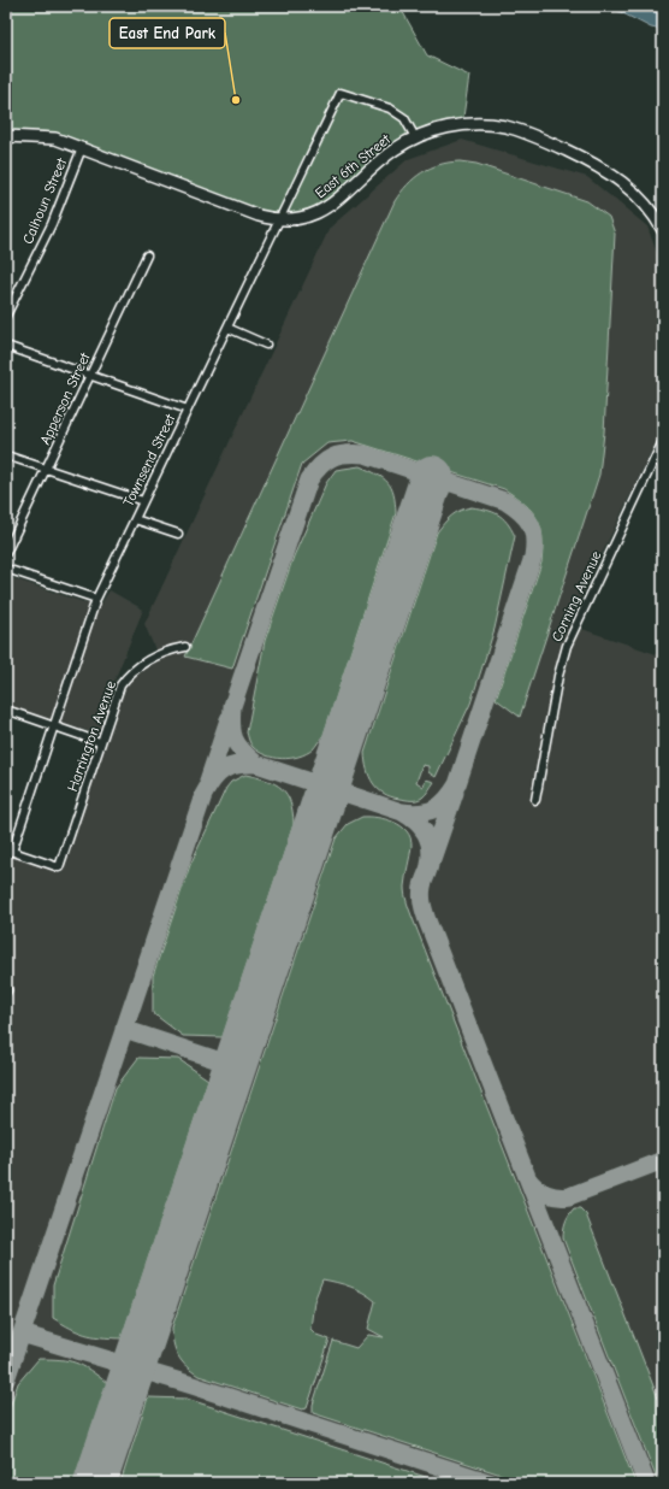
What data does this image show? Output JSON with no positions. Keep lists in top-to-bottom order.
{
  "streets": {
    "main road": ["East 6th Street"],
    "street": [
      "Calhoun Street",
      "Apperson Street",
      "Townsend Street",
      "Corning Avenue",
      "Harrington Avenue"
    ]
  },
  "crossings": [
    ["East 6th Street", "Calhoun Street"],
    ["East 6th Street", "Townsend Street"],
    ["Townsend Street", "Harrington Avenue"]
  ],
  "places": ["East End Park"]
}
